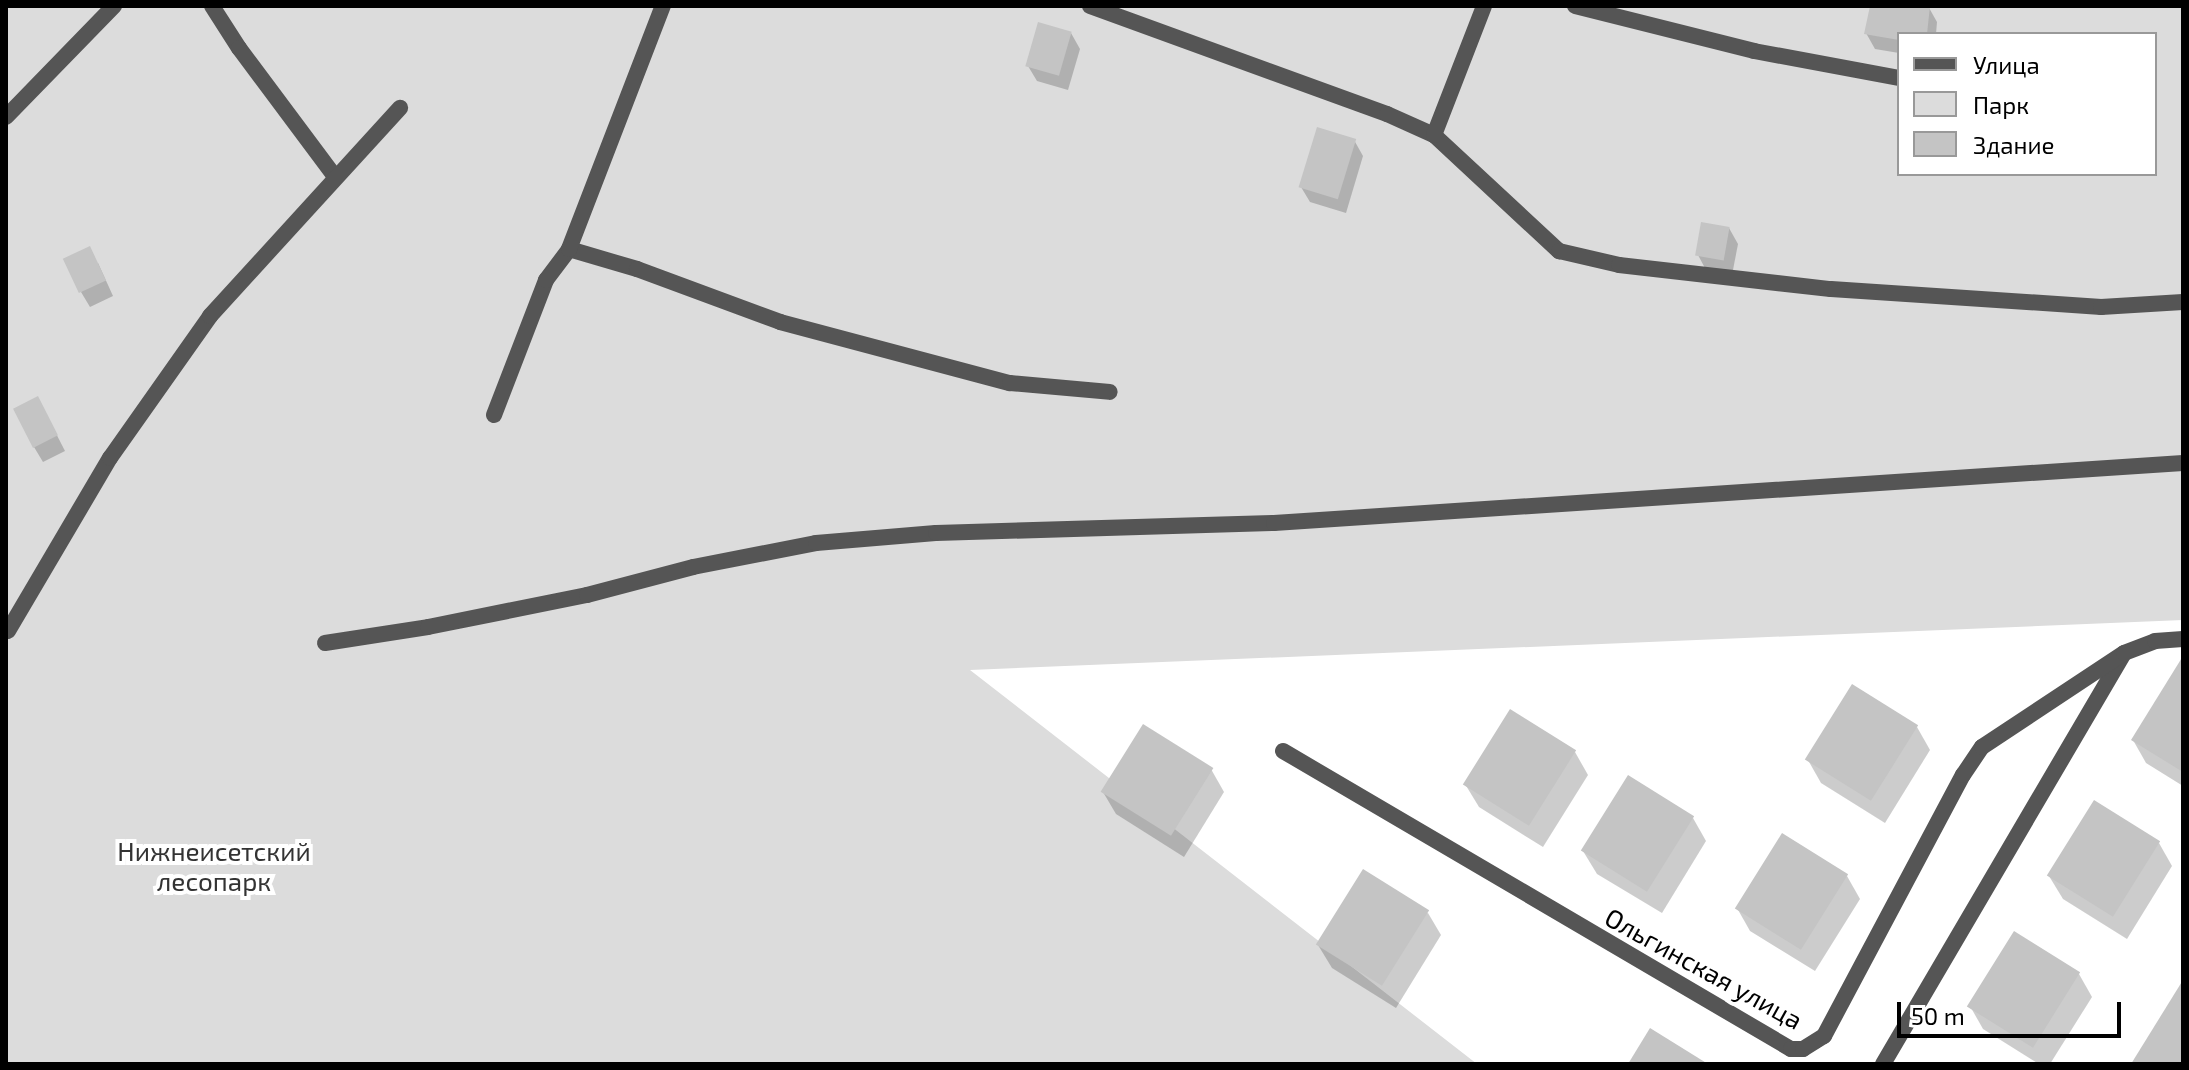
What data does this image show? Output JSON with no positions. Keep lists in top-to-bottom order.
{
  "streets": {
    "street": ["Ольгинская улица"]
  },
  "parks": ["Нижнеисетский лесопарк"],
  "legend": ["Улица", "Парк", "Здание"],
  "scale_bar": "50 m"
}
